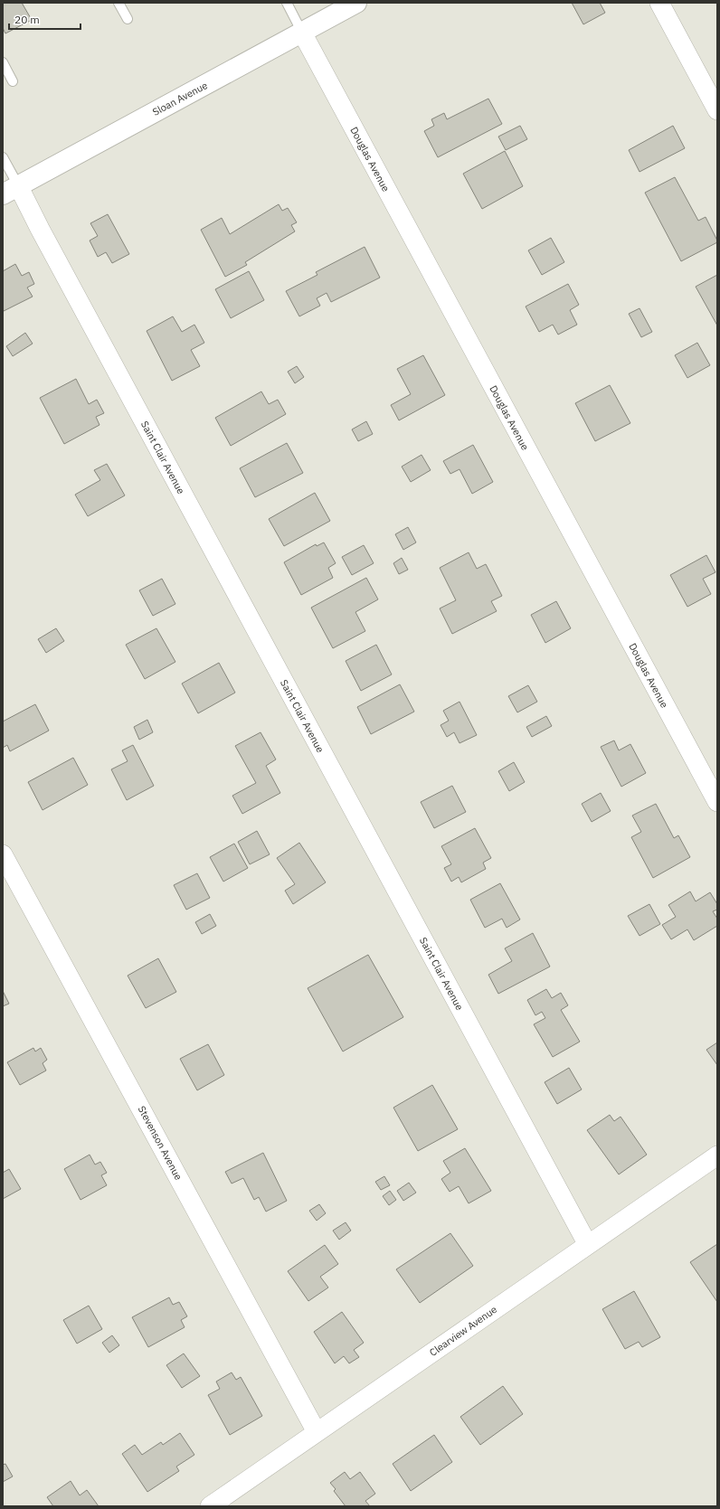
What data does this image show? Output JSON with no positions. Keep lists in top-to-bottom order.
{
  "streets": {
    "main road": ["Sloan Avenue"],
    "street": [
      "Douglas Avenue",
      "Saint Clair Avenue",
      "Stevenson Avenue",
      "Clearview Avenue"
    ]
  },
  "crossings": [
    ["Sloan Avenue", "Douglas Avenue"],
    ["Sloan Avenue", "Saint Clair Avenue"],
    ["Saint Clair Avenue", "Clearview Avenue"],
    ["Stevenson Avenue", "Clearview Avenue"]
  ],
  "scale_bar": "20 m"
}
